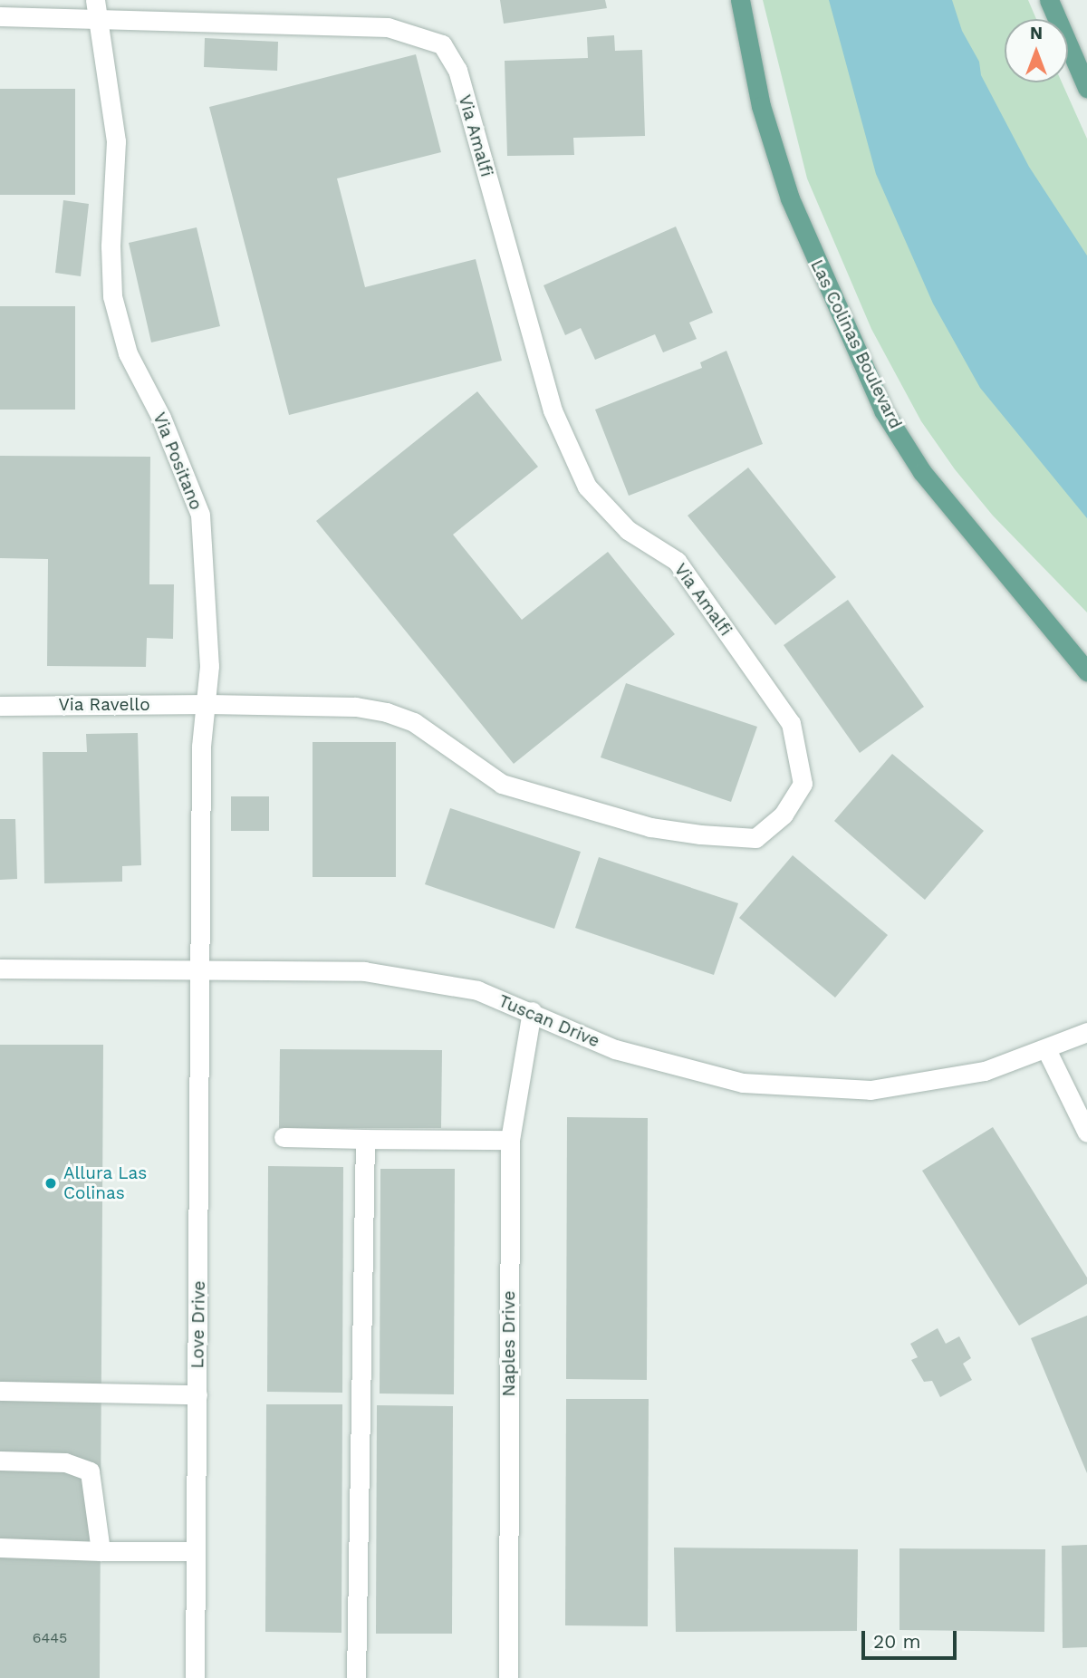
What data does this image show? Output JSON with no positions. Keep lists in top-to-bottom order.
{
  "streets": {
    "main road": ["Las Colinas Boulevard"],
    "street": [
      "Via Amalfi",
      "Via Positano",
      "Via Ravello",
      "Tuscan Drive",
      "Love Drive",
      "Naples Drive"
    ]
  },
  "crossings": [
    ["Via Amalfi", "Via Positano"],
    ["Via Amalfi", "Via Ravello"],
    ["Via Positano", "Via Ravello"],
    ["Via Positano", "Tuscan Drive"],
    ["Via Positano", "Love Drive"],
    ["Tuscan Drive", "Love Drive"],
    ["Tuscan Drive", "Naples Drive"]
  ],
  "places": ["Allura Las Colinas"],
  "house_numbers": ["6445"],
  "scale_bar": "20 m",
  "north": "top"
}
